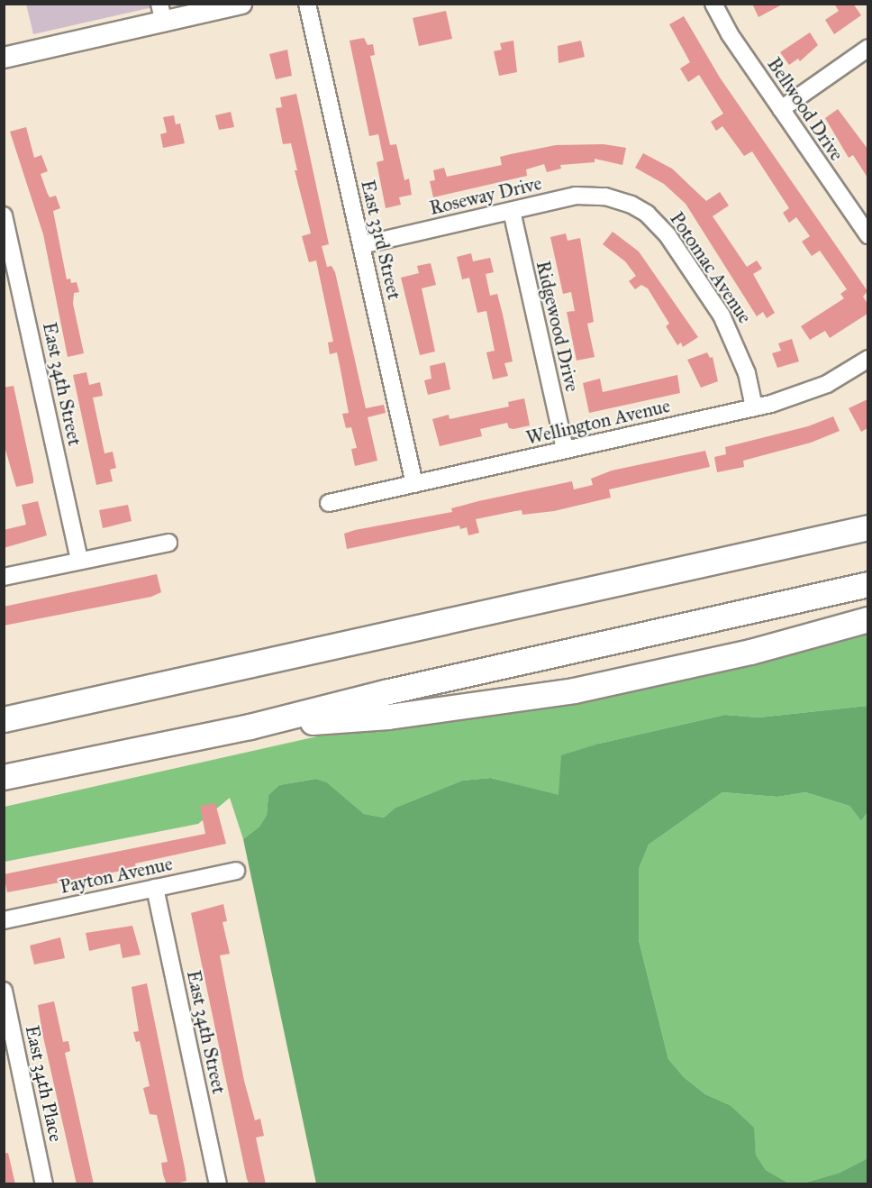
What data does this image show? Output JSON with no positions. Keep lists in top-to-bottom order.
{
  "streets": {
    "street": [
      "Bellwood Drive",
      "Roseway Drive",
      "East 33rd Street",
      "Potomac Avenue",
      "Ridgewood Drive",
      "East 34th Street",
      "Wellington Avenue",
      "Payton Avenue",
      "East 34th Place"
    ]
  },
  "crossings": [
    ["Roseway Drive", "East 33rd Street"],
    ["Roseway Drive", "Potomac Avenue"],
    ["Roseway Drive", "Ridgewood Drive"],
    ["East 33rd Street", "Wellington Avenue"],
    ["Potomac Avenue", "Wellington Avenue"],
    ["Ridgewood Drive", "Wellington Avenue"],
    ["East 34th Street", "Payton Avenue"]
  ]
}
